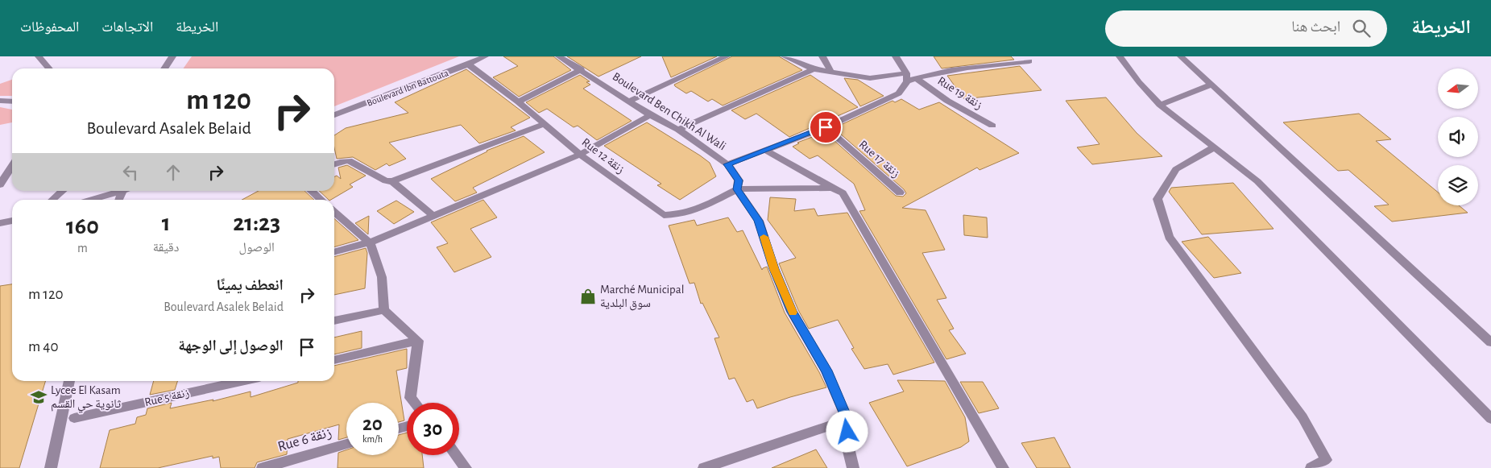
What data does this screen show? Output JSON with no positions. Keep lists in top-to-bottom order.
{
  "streets": {
    "street": [
      "Boulevard Ibn Battouta",
      "Rue 19 زنقة",
      "Boulevard Ben Chikh Al Wali",
      "Rue 12 زنقة",
      "Rue 17 زنقة",
      "Rue 5 زنقة",
      "Rue 6 زنقة"
    ]
  },
  "crossings": [
    ["Boulevard Ibn Battouta", "Rue 12 زنقة"],
    ["Boulevard Ben Chikh Al Wali", "Rue 12 زنقة"]
  ],
  "places": {
    "shop": ["Marché Municipal سوق البلدية"],
    "school or university": ["Lycee El Kasam ثانوية حي القسم"]
  },
  "north": "left",
  "page": {
    "header": "الخريطة",
    "search": "ابحث هنا",
    "nav": ["الخريطة", "الاتجاهات", "المحفوظات"],
    "turn": ["120 m", "Boulevard Asalek Belaid"],
    "eta": [
      "21:23",
      "الوصول",
      "1",
      "دقيقة",
      "160",
      "m"
    ],
    "list": [
      {
        "name": "انعطف يمينًا",
        "note": "Boulevard Asalek Belaid",
        "value": "120 m"
      },
      {
        "name": "الوصول إلى الوجهة",
        "value": "40 m"
      }
    ],
    "speed": "20 km/h",
    "limit": "30"
  }
}
